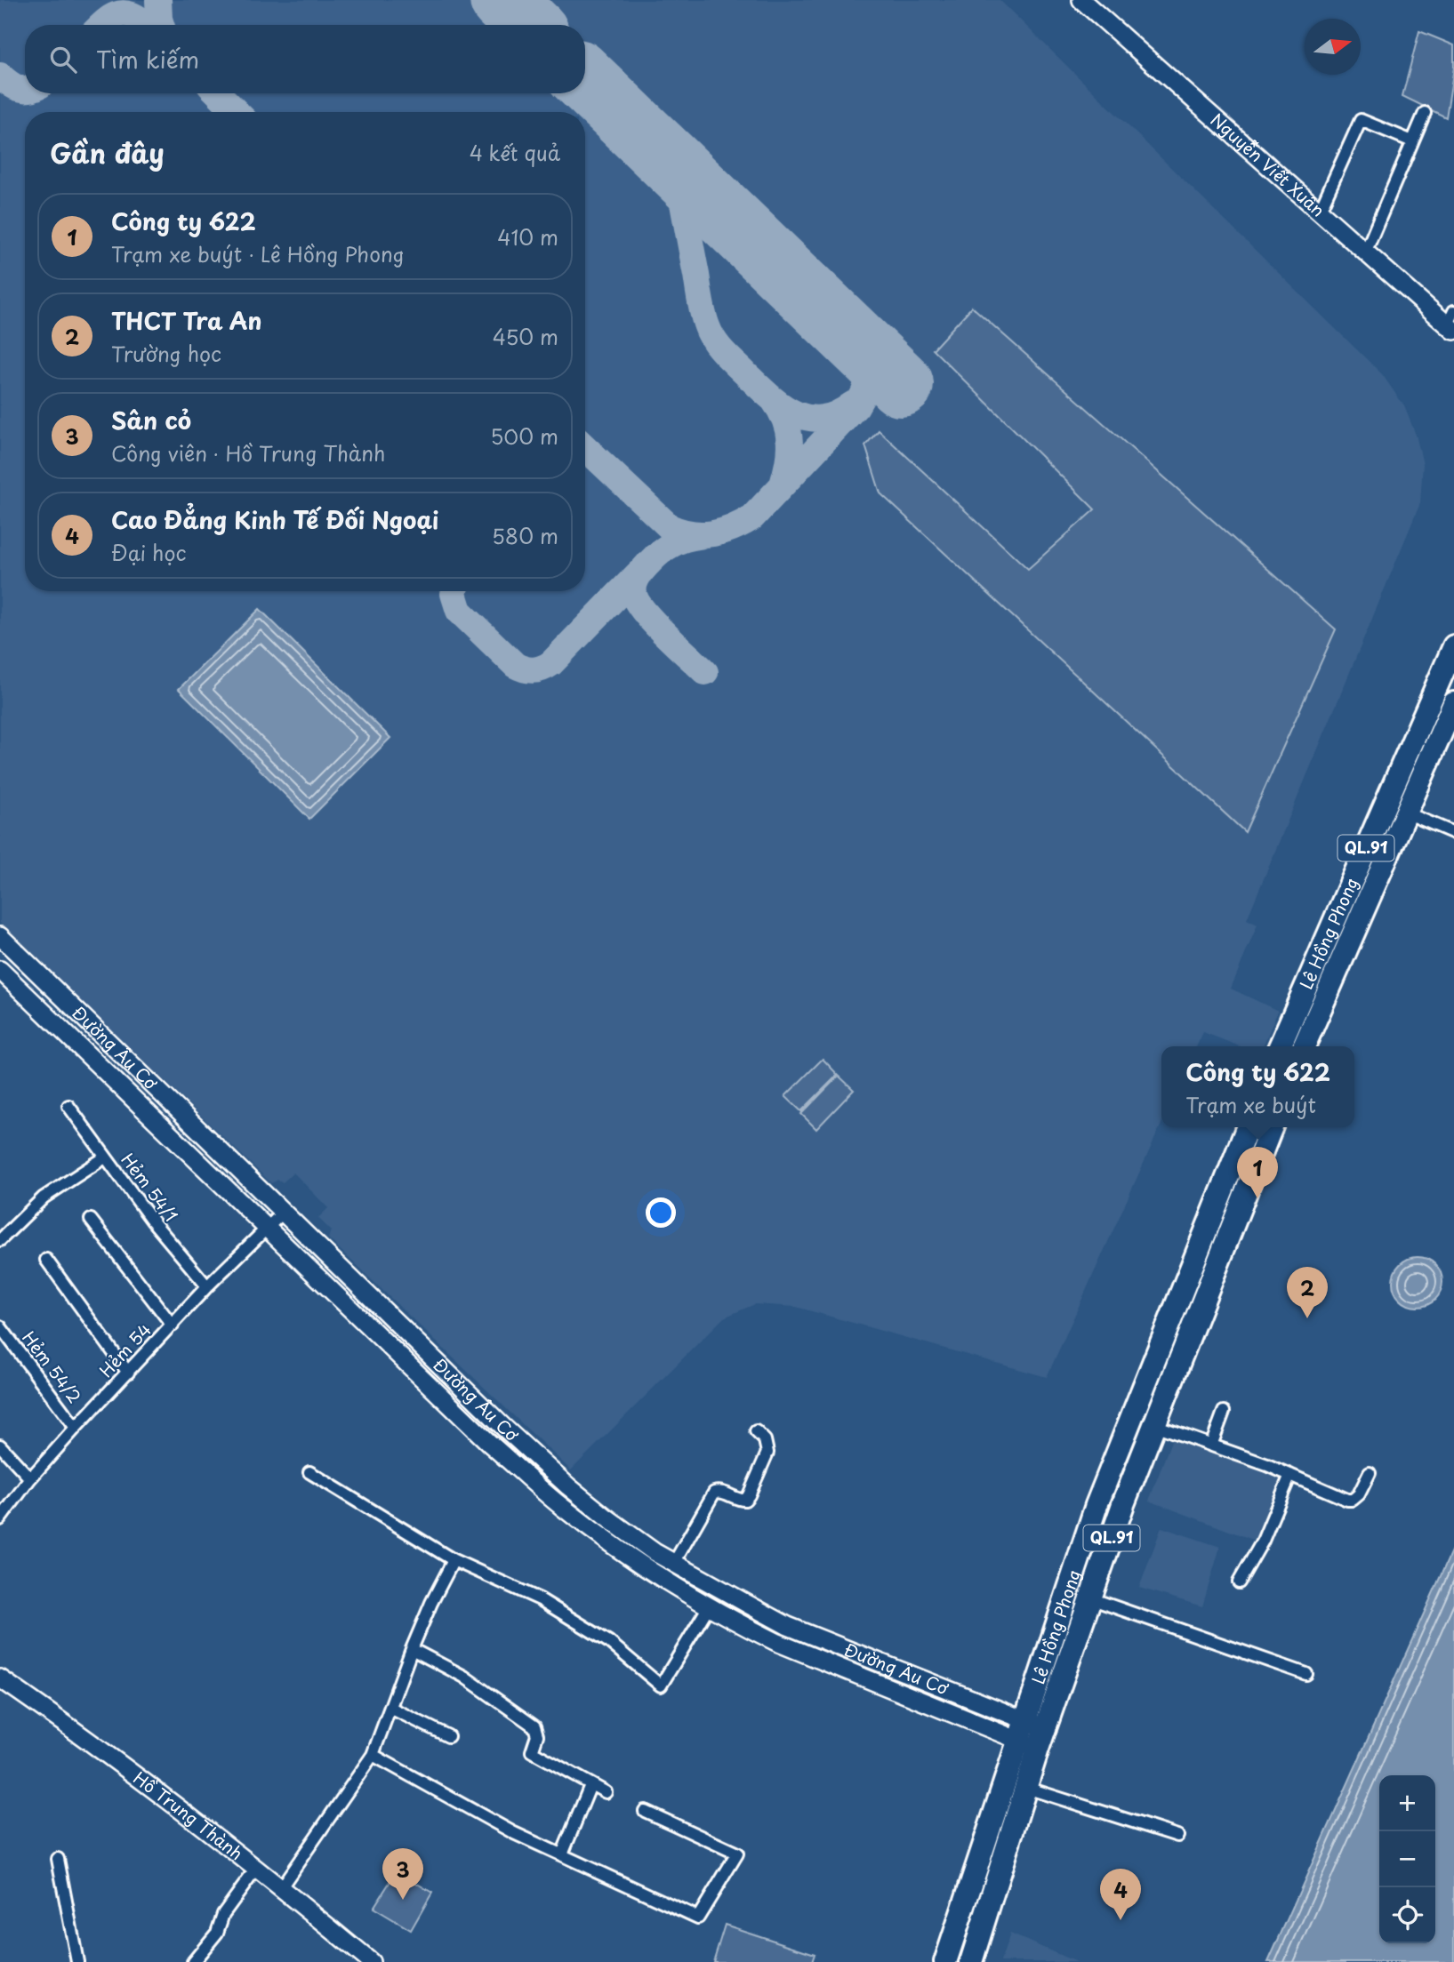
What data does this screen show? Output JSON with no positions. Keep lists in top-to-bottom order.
{
  "streets": {
    "highway": ["QL.91", "Lê Hồng Phong"],
    "street": [
      "Nguyễn Viết Xuân",
      "Đường Âu Cơ",
      "Hẻm 54/1",
      "Hẻm 54",
      "Hẻm 54/2",
      "Hồ Trung Thành"
    ]
  },
  "crossings": [
    ["Lê Hồng Phong", "Đường Âu Cơ"],
    ["Đường Âu Cơ", "Hẻm 54"],
    ["Hẻm 54/1", "Hẻm 54"],
    ["Hẻm 54", "Hẻm 54/2"]
  ],
  "north": "right",
  "page": {
    "search": "Tìm kiếm",
    "heading": ["Gần đây", "4 kết quả"],
    "list": [
      {
        "mark": "1",
        "name": "Công ty 622",
        "note": "Trạm xe buýt · Lê Hồng Phong",
        "value": "410 m"
      },
      {
        "mark": "2",
        "name": "THCT Tra An",
        "note": "Trường học",
        "value": "450 m"
      },
      {
        "mark": "3",
        "name": "Sân cỏ",
        "note": "Công viên · Hồ Trung Thành",
        "value": "500 m"
      },
      {
        "mark": "4",
        "name": "Cao Đẳng Kinh Tế Đối Ngoại",
        "note": "Đại học",
        "value": "580 m"
      }
    ],
    "popup": ["Công ty 622", "Trạm xe buýt"],
    "pins": [
      "1",
      "2",
      "3",
      "4"
    ],
    "map_buttons": ["+", "−"]
  }
}
